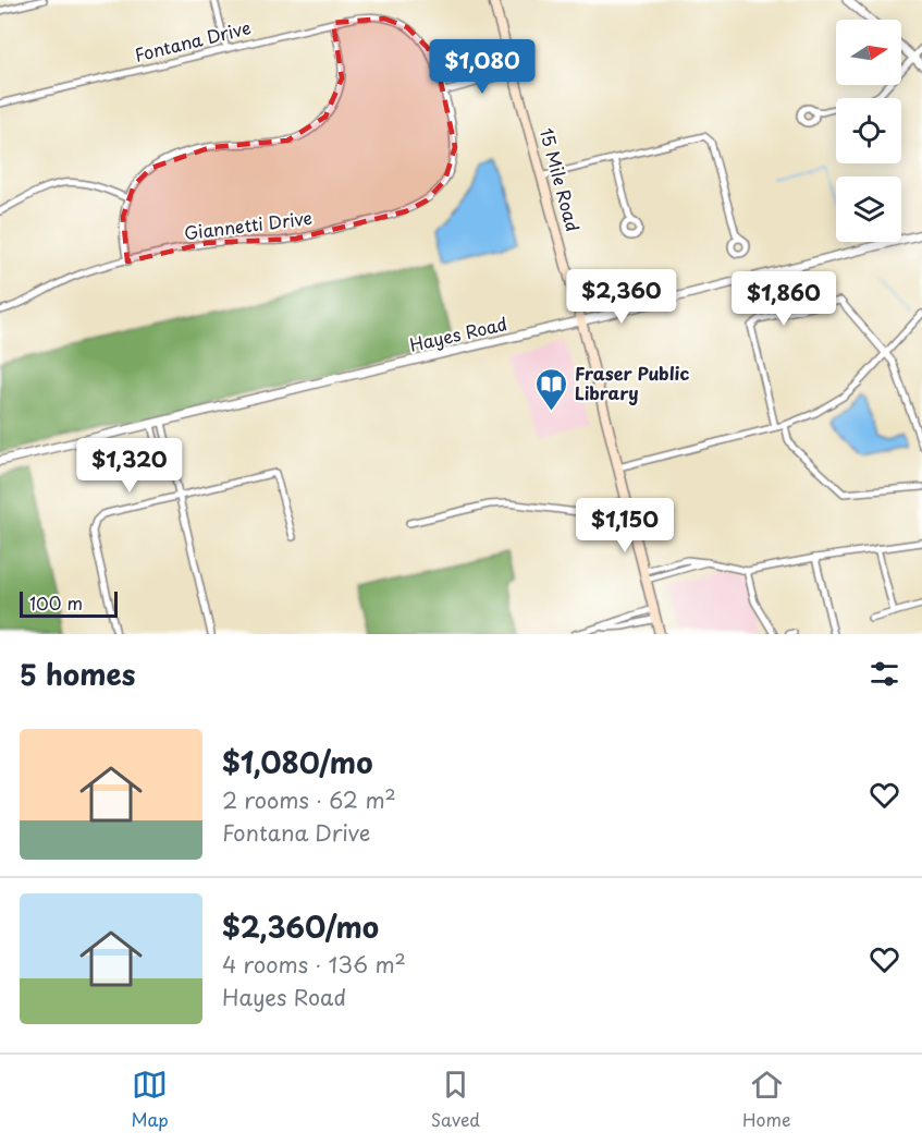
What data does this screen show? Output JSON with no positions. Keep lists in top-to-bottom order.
{
  "streets": {
    "main road": ["15 Mile Road"],
    "street": ["Fontana Drive", "Giannetti Drive", "Hayes Road"]
  },
  "crossings": [
    ["Fontana Drive", "Giannetti Drive"],
    ["15 Mile Road", "Hayes Road"]
  ],
  "places": {
    "library": ["Fraser Public Library"]
  },
  "scale_bar": "100 m",
  "north": "right",
  "page": {
    "price": [
      "$1,080",
      "$2,360",
      "$1,860",
      "$1,320",
      "$1,150"
    ],
    "scale": "100 m",
    "heading": "5 homes",
    "list": [
      {
        "name": "$1,080/mo",
        "note": "2 rooms · 62 m² · Fontana Drive"
      },
      {
        "name": "$2,360/mo",
        "note": "4 rooms · 136 m² · Hayes Road"
      }
    ],
    "tabs": ["Map", "Saved", "Home"]
  }
}
